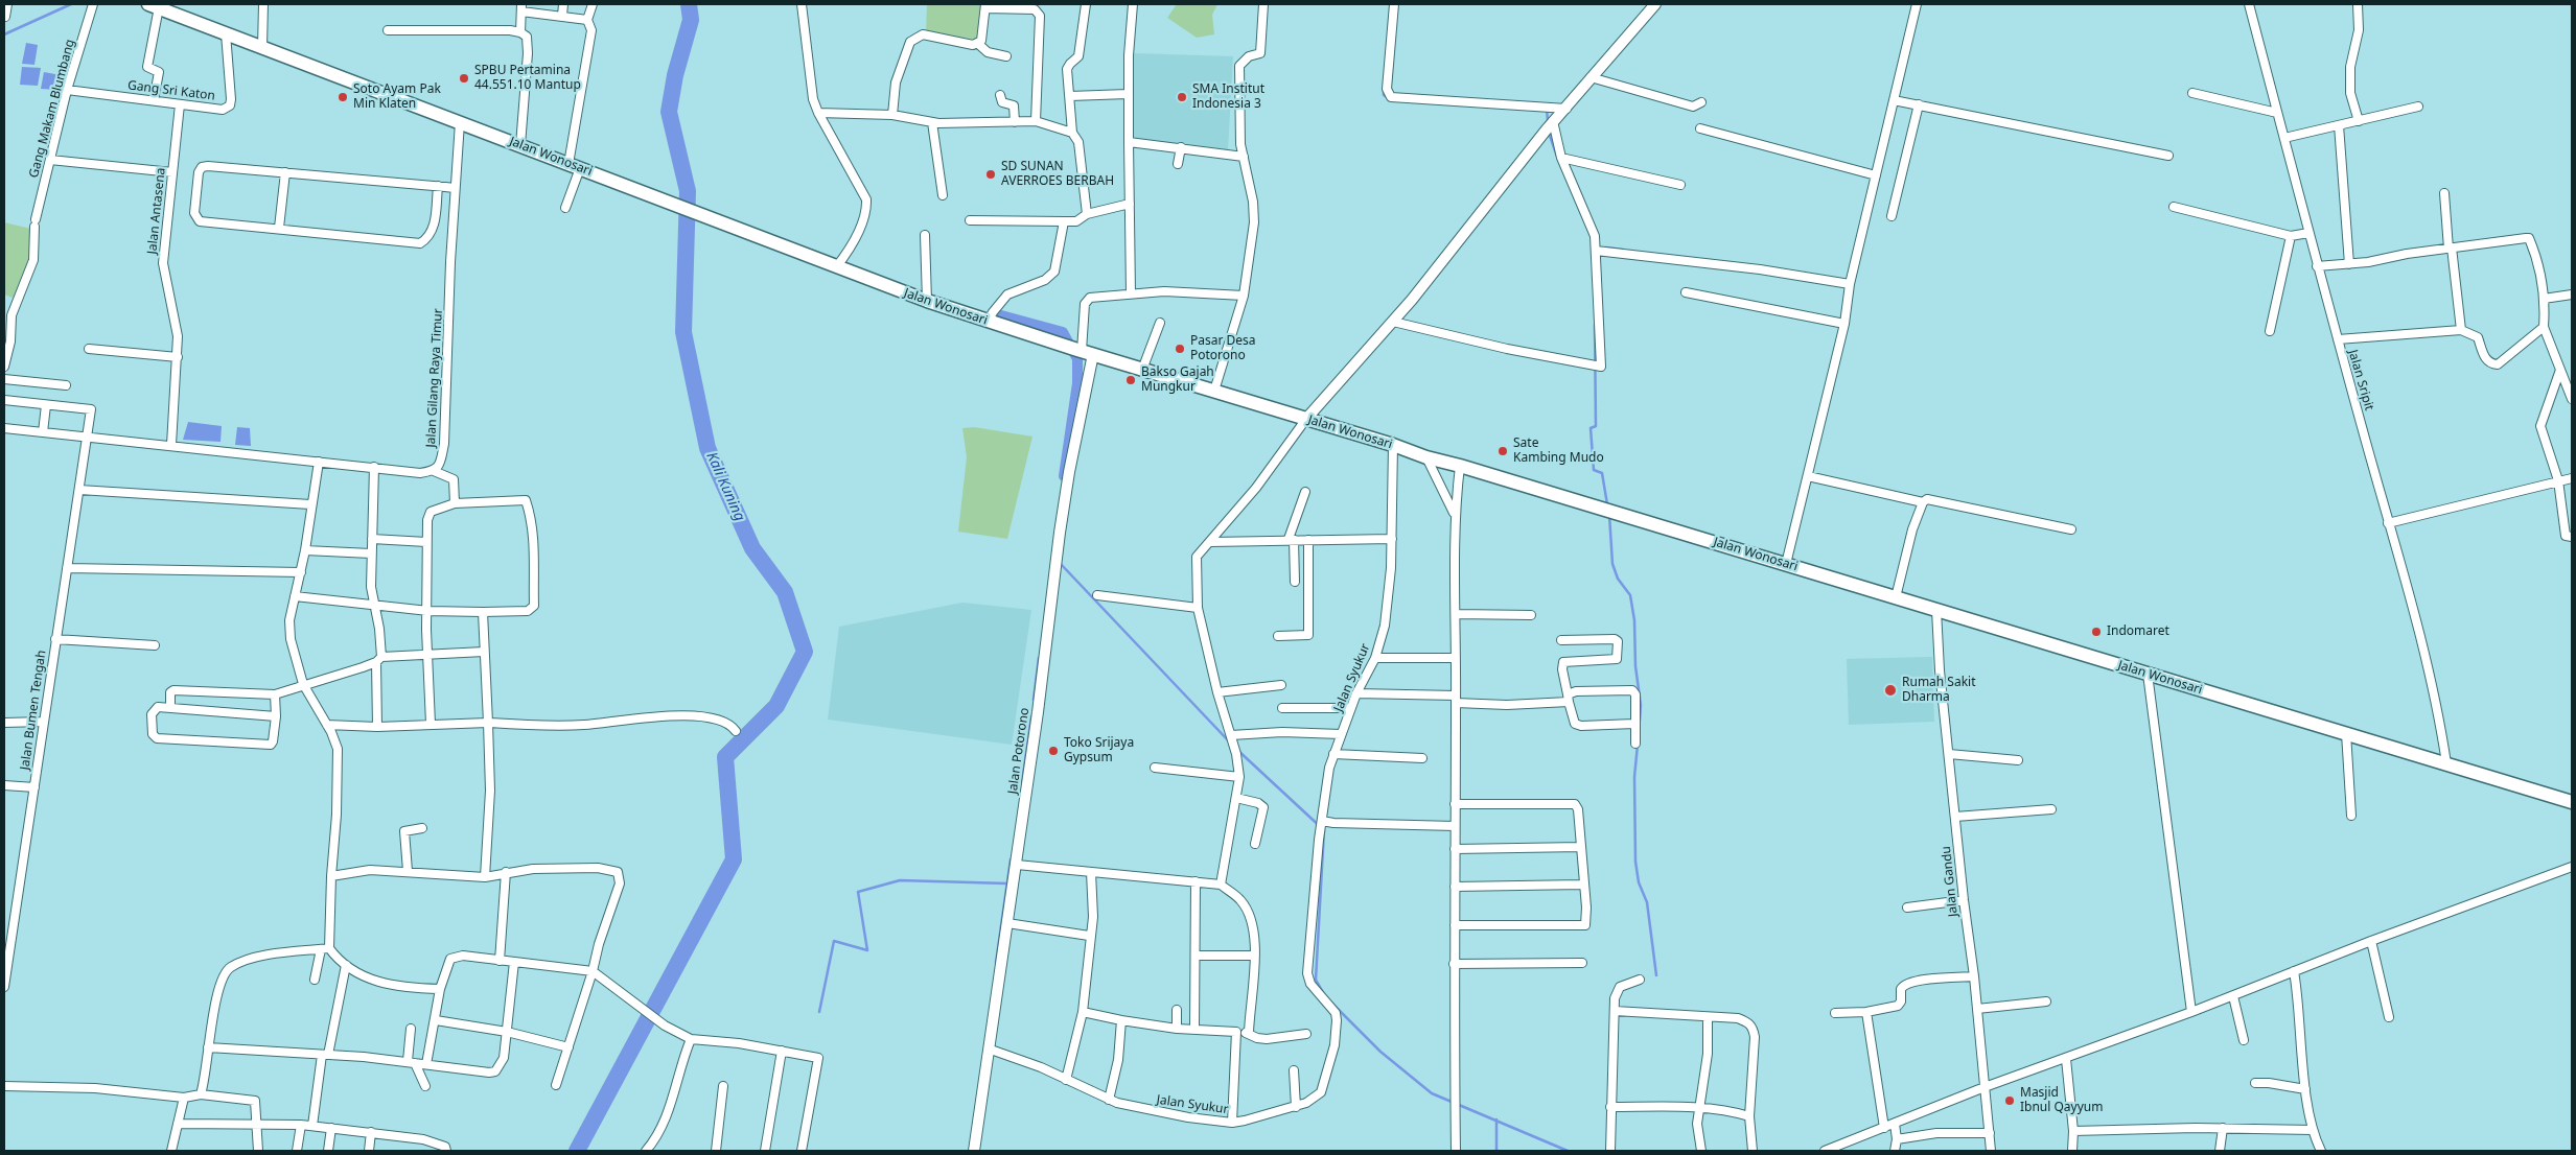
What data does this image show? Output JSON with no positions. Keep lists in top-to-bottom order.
{
  "streets": {
    "highway": ["Jalan Wonosari"],
    "street": [
      "Gang Sri Katon",
      "Gang Makam Blumbang",
      "Jalan Antasena",
      "Jalan Gilang Raya Timur",
      "Jalan Sripit",
      "Jalan Syukur",
      "Jalan Bumen Tengah",
      "Jalan Potorono",
      "Jalan Gandu"
    ]
  },
  "crossings": [
    ["Gang Sri Katon", "Gang Makam Blumbang"],
    ["Gang Sri Katon", "Jalan Wonosari"],
    ["Gang Sri Katon", "Jalan Antasena"],
    ["Jalan Wonosari", "Jalan Gilang Raya Timur"],
    ["Jalan Wonosari", "Jalan Sripit"],
    ["Jalan Wonosari", "Jalan Syukur"],
    ["Jalan Wonosari", "Jalan Potorono"],
    ["Jalan Wonosari", "Jalan Gandu"],
    ["Jalan Syukur", "Jalan Potorono"]
  ],
  "water": ["Kali Kuning"],
  "places": [
    "SPBU Pertamina 44.551.10 Mantup",
    "Soto Ayam Pak Min Klaten",
    "SMA Institut Indonesia 3",
    "SD SUNAN AVERROES BERBAH",
    "Pasar Desa Potorono",
    "Bakso Gajah Mungkur",
    "Sate Kambing Mudo",
    "Indomaret",
    "Rumah Sakit Dharma",
    "Toko Srijaya Gypsum",
    "Masjid Ibnul Qayyum"
  ]
}
